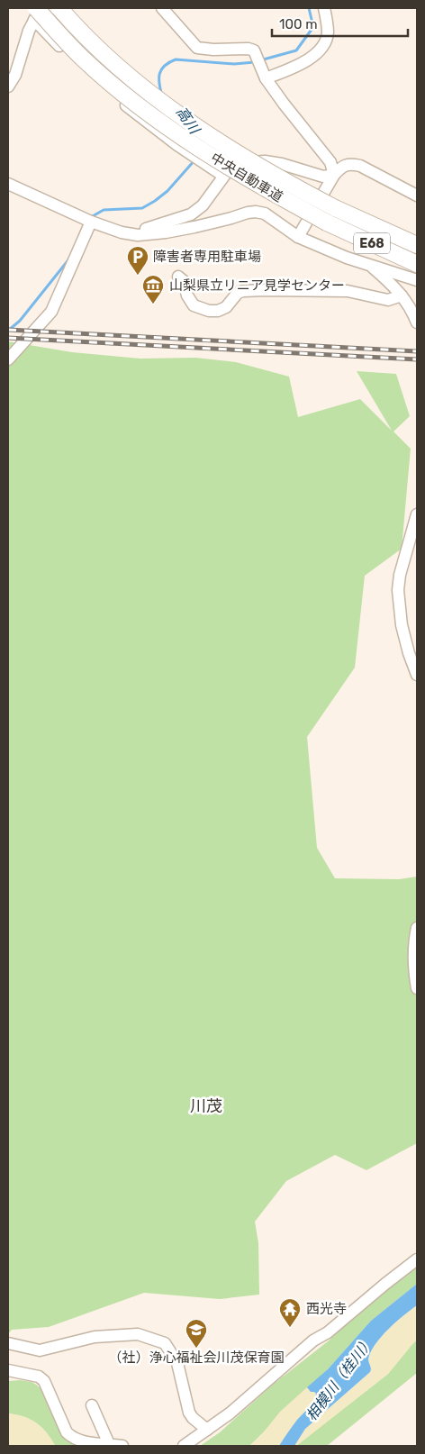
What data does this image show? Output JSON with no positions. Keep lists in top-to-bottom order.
{
  "streets": {
    "highway": ["中央自動車道", "E68"]
  },
  "districts": ["川茂"],
  "water": ["高川", "相模川（桂川）"],
  "places": {
    "parking": ["障害者専用駐車場"],
    "museum": ["山梨県立リニア見学センター"],
    "temple": ["西光寺"],
    "school or university": ["（社）浄心福祉会川茂保育園"]
  },
  "scale_bar": "100 m"
}
